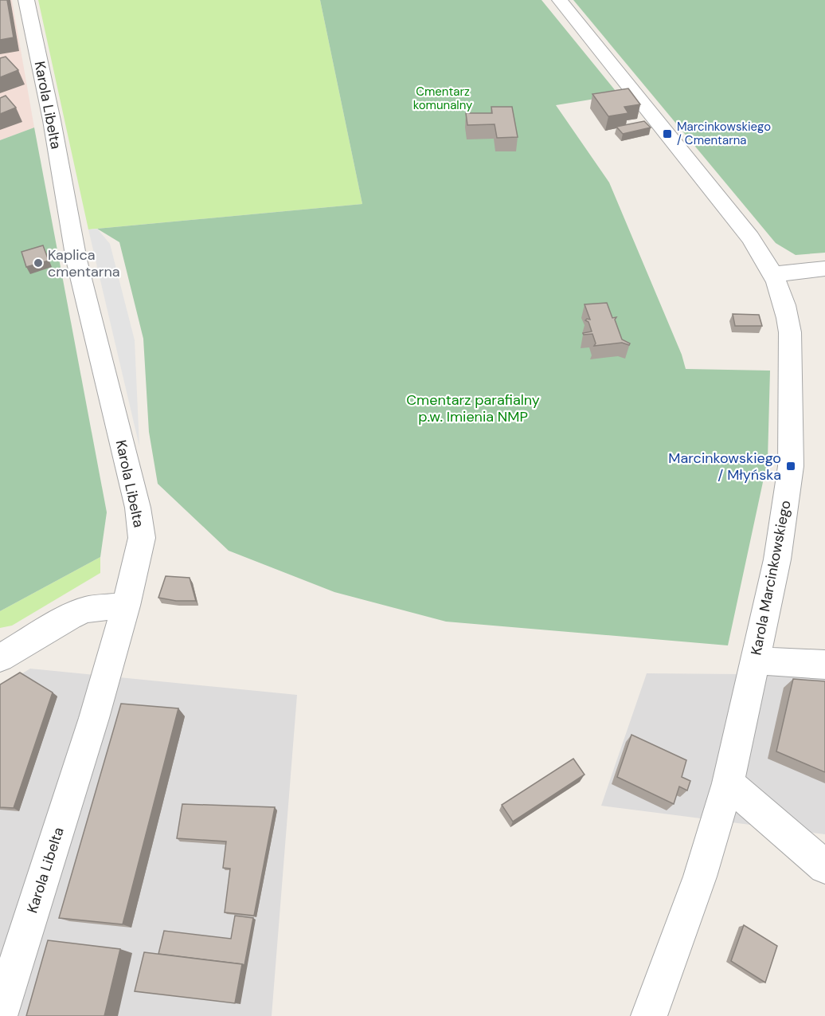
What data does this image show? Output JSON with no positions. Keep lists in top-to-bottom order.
{
  "streets": {
    "street": ["Karola Libelta", "Karola Marcinkowskiego"]
  },
  "parks": ["Cmentarz komunalny", "Cmentarz parafialny p.w. Imienia NMP"],
  "places": {
    "transit": ["Marcinkowskiego / Cmentarna", "Marcinkowskiego / Młyńska"],
    "other": ["Kaplica cmentarna"]
  }
}
